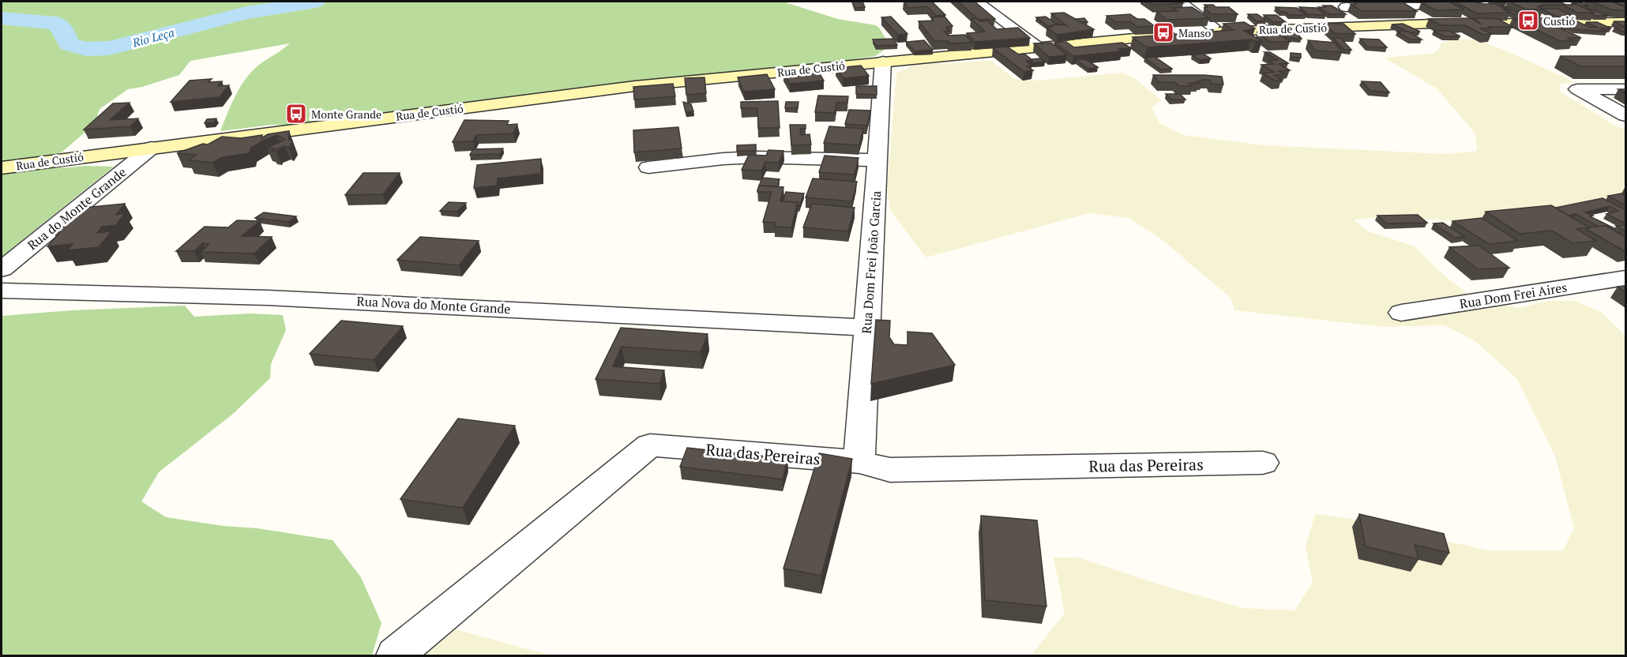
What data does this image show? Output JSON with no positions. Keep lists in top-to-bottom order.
{
  "streets": {
    "main road": ["Rua de Custió"],
    "street": [
      "Rua do Monte Grande",
      "Rua Dom Frei João Garcia",
      "Rua Dom Frei Aires",
      "Rua Nova do Monte Grande",
      "Rua das Pereiras"
    ]
  },
  "crossings": [
    ["Rua de Custió", "Rua do Monte Grande"],
    ["Rua de Custió", "Rua Dom Frei João Garcia"],
    ["Rua Dom Frei João Garcia", "Rua Nova do Monte Grande"],
    ["Rua Dom Frei João Garcia", "Rua das Pereiras"]
  ],
  "water": ["Rio Leça"],
  "places": {
    "bus stop": ["Custió", "Manso", "Monte Grande"]
  }
}
